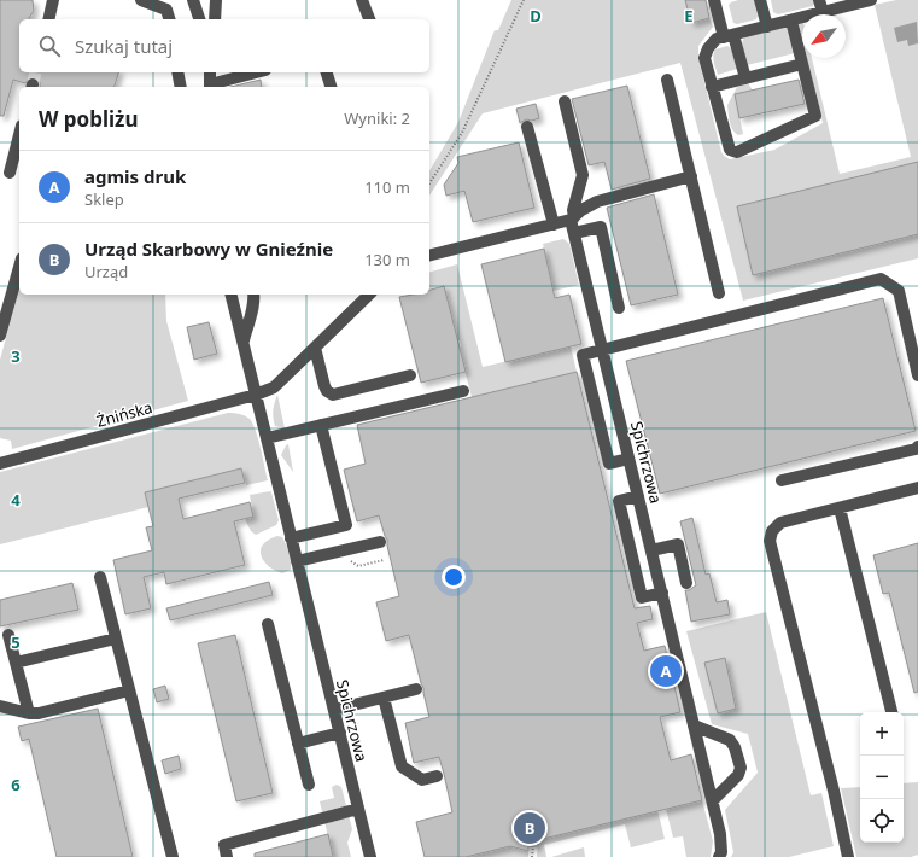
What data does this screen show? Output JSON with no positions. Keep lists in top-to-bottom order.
{
  "streets": {
    "street": ["Żnińska", "Spichrzowa"]
  },
  "crossings": [
    ["Żnińska", "Spichrzowa"]
  ],
  "north": "bottom left",
  "page": {
    "search": "Szukaj tutaj",
    "heading": ["W pobliżu", "Wyniki: 2"],
    "list": [
      {
        "mark": "A",
        "name": "agmis druk",
        "note": "Sklep",
        "value": "110 m"
      },
      {
        "mark": "B",
        "name": "Urząd Skarbowy w Gnieźnie",
        "note": "Urząd",
        "value": "130 m"
      }
    ],
    "pins": ["A", "B"],
    "map_buttons": ["+", "−"]
  },
  "grid": {
    "columns": ["D", "E"],
    "rows": [
      "3",
      "4",
      "5",
      "6"
    ]
  }
}
